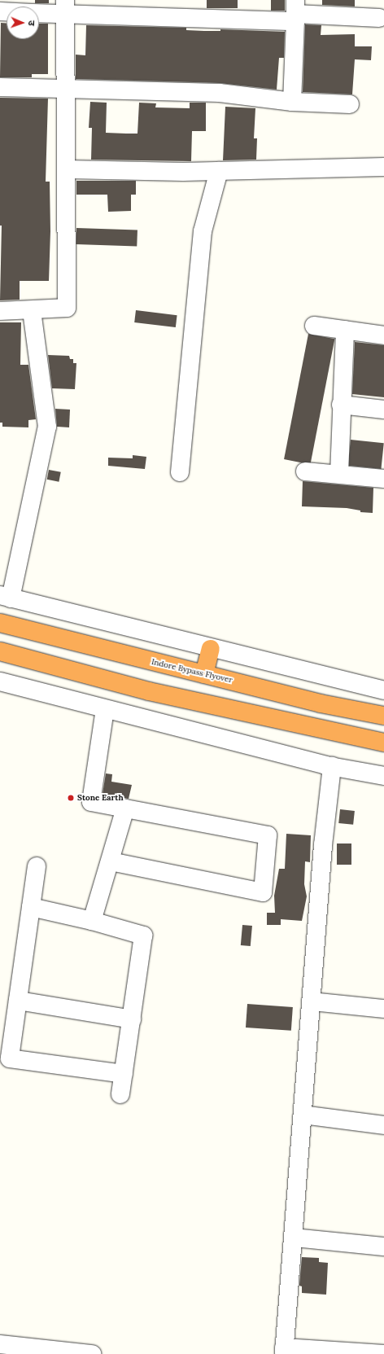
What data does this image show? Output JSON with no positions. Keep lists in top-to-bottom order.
{
  "streets": {
    "highway": ["Indore Bypass Flyover"]
  },
  "places": ["Stone Earth"],
  "north": "right"
}
